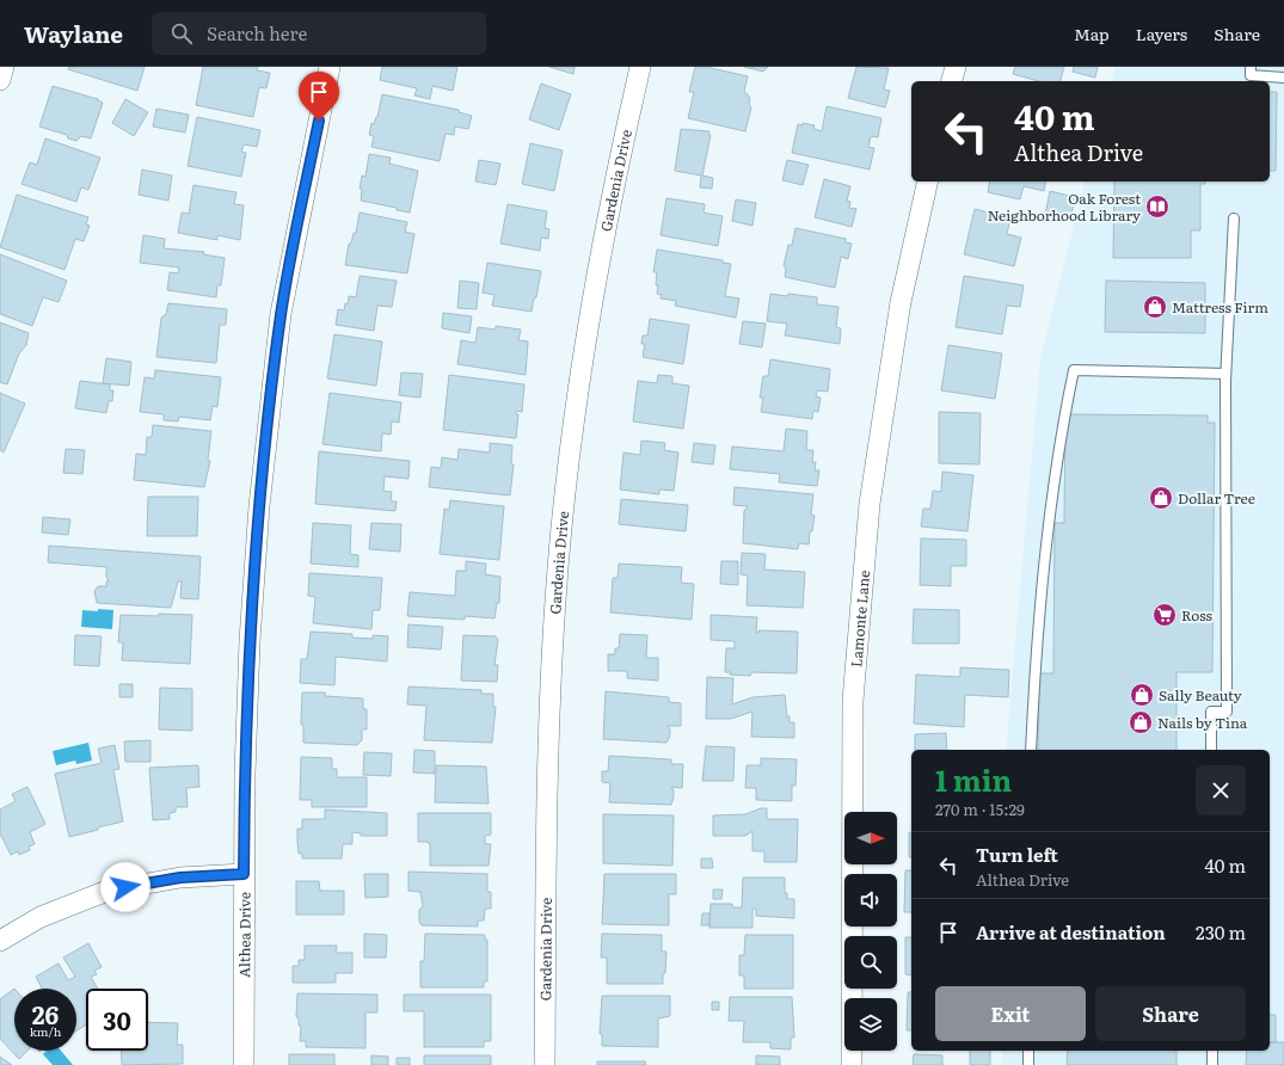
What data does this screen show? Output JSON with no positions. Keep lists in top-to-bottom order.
{
  "streets": {
    "street": ["Gardenia Drive", "Lamonte Lane", "Althea Drive"]
  },
  "places": {
    "library": ["Oak Forest Neighborhood Library"],
    "shop": [
      "Mattress Firm",
      "Dollar Tree",
      "Sally Beauty",
      "Nails by Tina"
    ],
    "supermarket": ["Ross"]
  },
  "north": "right",
  "page": {
    "header": "Waylane",
    "search": "Search here",
    "nav": ["Map", "Layers", "Share"],
    "turn": ["40 m", "Althea Drive"],
    "heading": ["1 min", "270 m · 15:29"],
    "list": [
      {
        "name": "Turn left",
        "note": "Althea Drive",
        "value": "40 m"
      },
      {
        "name": "Arrive at destination",
        "value": "230 m"
      }
    ],
    "buttons": ["Exit", "Share"],
    "speed": "26 km/h",
    "limit": "30"
  }
}
